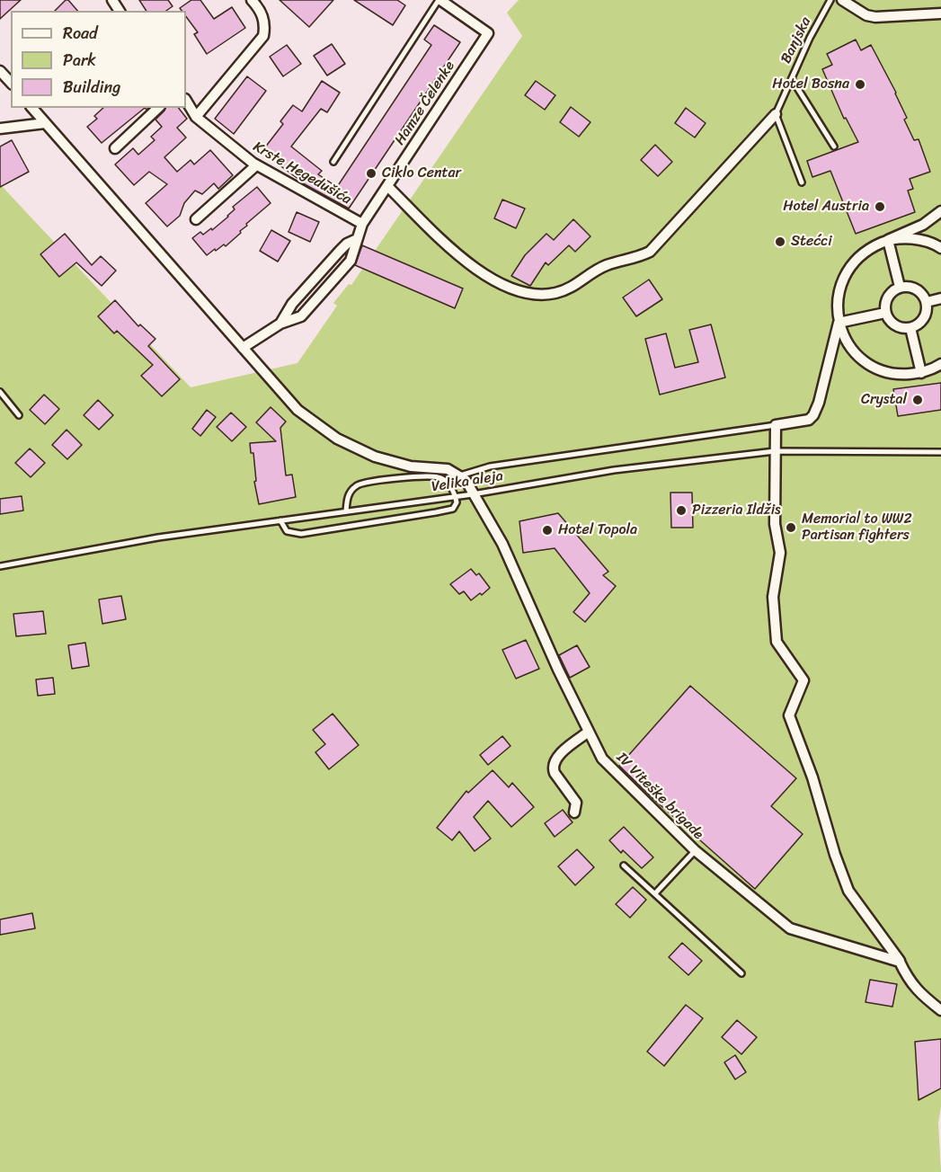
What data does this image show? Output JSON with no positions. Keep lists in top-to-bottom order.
{
  "streets": {
    "street": ["Hamze Čelenke", "Krste Hegedušića", "IV Viteške brigade"],
    "lane": ["Banjska", "Velika aleja"]
  },
  "crossings": [
    ["Hamze Čelenke", "Krste Hegedušića"],
    ["Velika aleja", "IV Viteške brigade"]
  ],
  "places": [
    "Hotel Bosna",
    "Ciklo Centar",
    "Hotel Austria",
    "Stećci",
    "Crystal",
    "Pizzeria Ildžis",
    "Memorial to WW2 Partisan fighters",
    "Hotel Topola"
  ],
  "legend": ["Road", "Park", "Building"]
}
